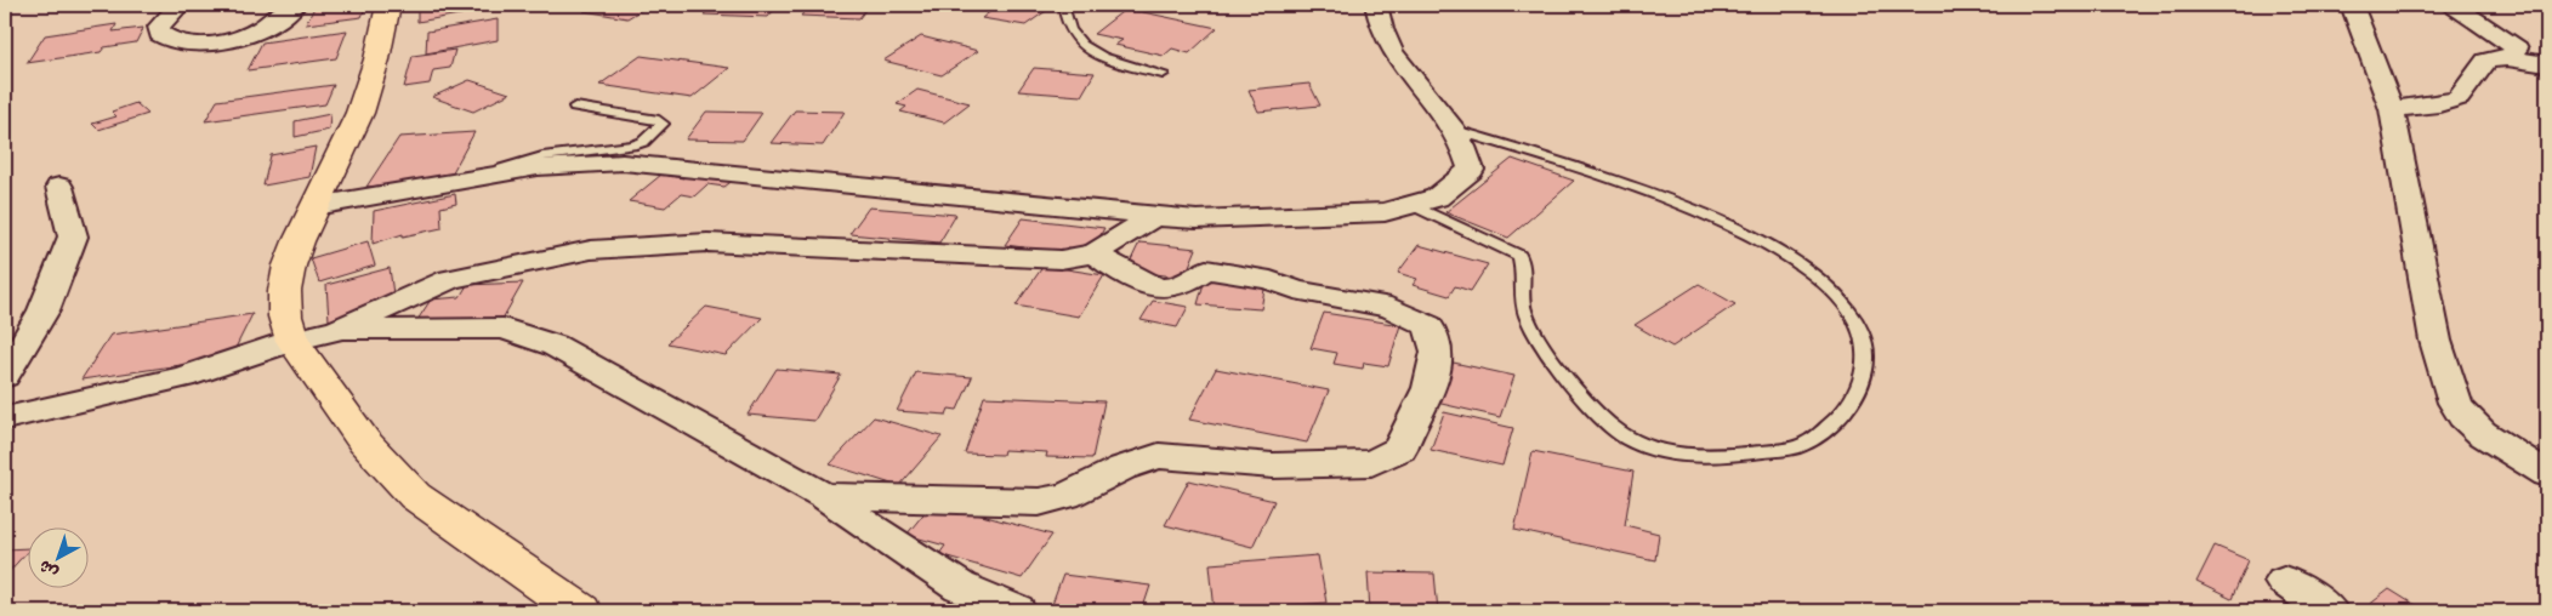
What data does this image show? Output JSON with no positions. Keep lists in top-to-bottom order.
{
  "north": "bottom left"
}
